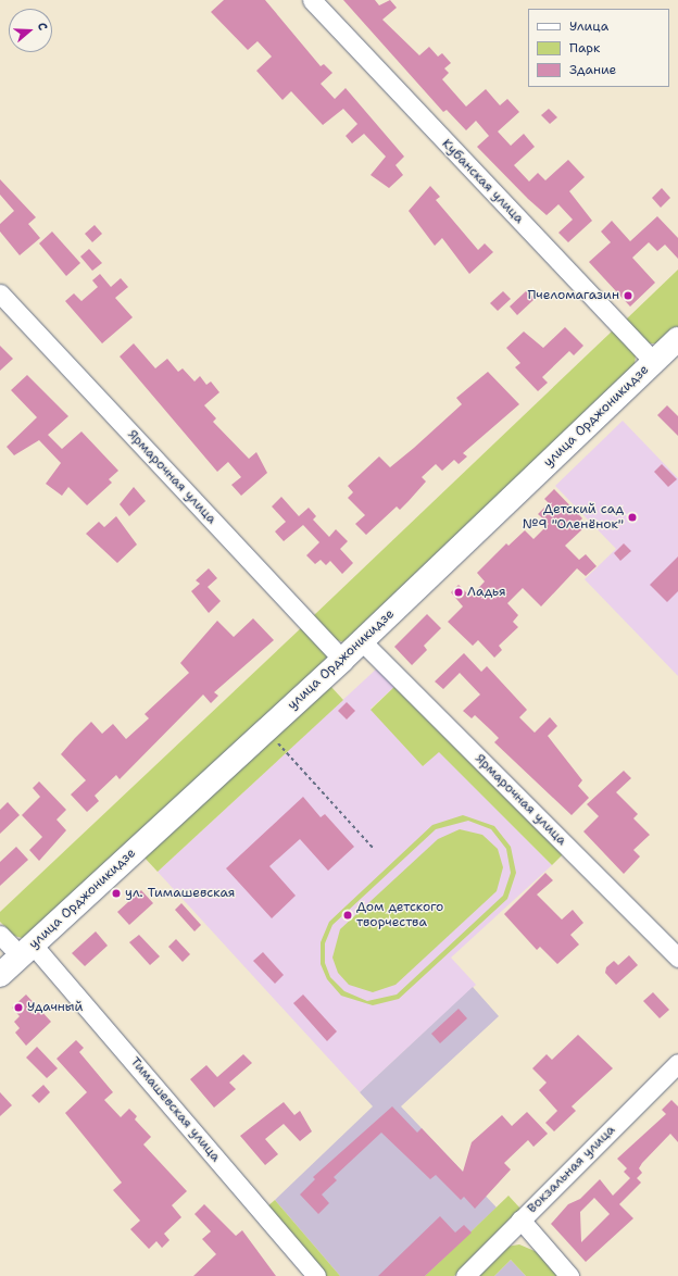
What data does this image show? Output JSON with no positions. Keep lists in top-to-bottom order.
{
  "streets": {
    "main road": ["улица Орджоникидзе"],
    "street": [
      "Кубанская улица",
      "Ярмарочная улица",
      "Тимашевская улица",
      "Вокзальная улица"
    ]
  },
  "crossings": [
    ["Кубанская улица", "улица Орджоникидзе"],
    ["улица Орджоникидзе", "Ярмарочная улица"],
    ["улица Орджоникидзе", "Тимашевская улица"]
  ],
  "places": [
    "Пчеломагазин",
    "Детский сад №9 \"Оленёнок\"",
    "Ладья",
    "ул. Тимашевская",
    "Дом детского творчества",
    "Удачный"
  ],
  "legend": ["Улица", "Парк", "Здание"],
  "north": "right"
}
